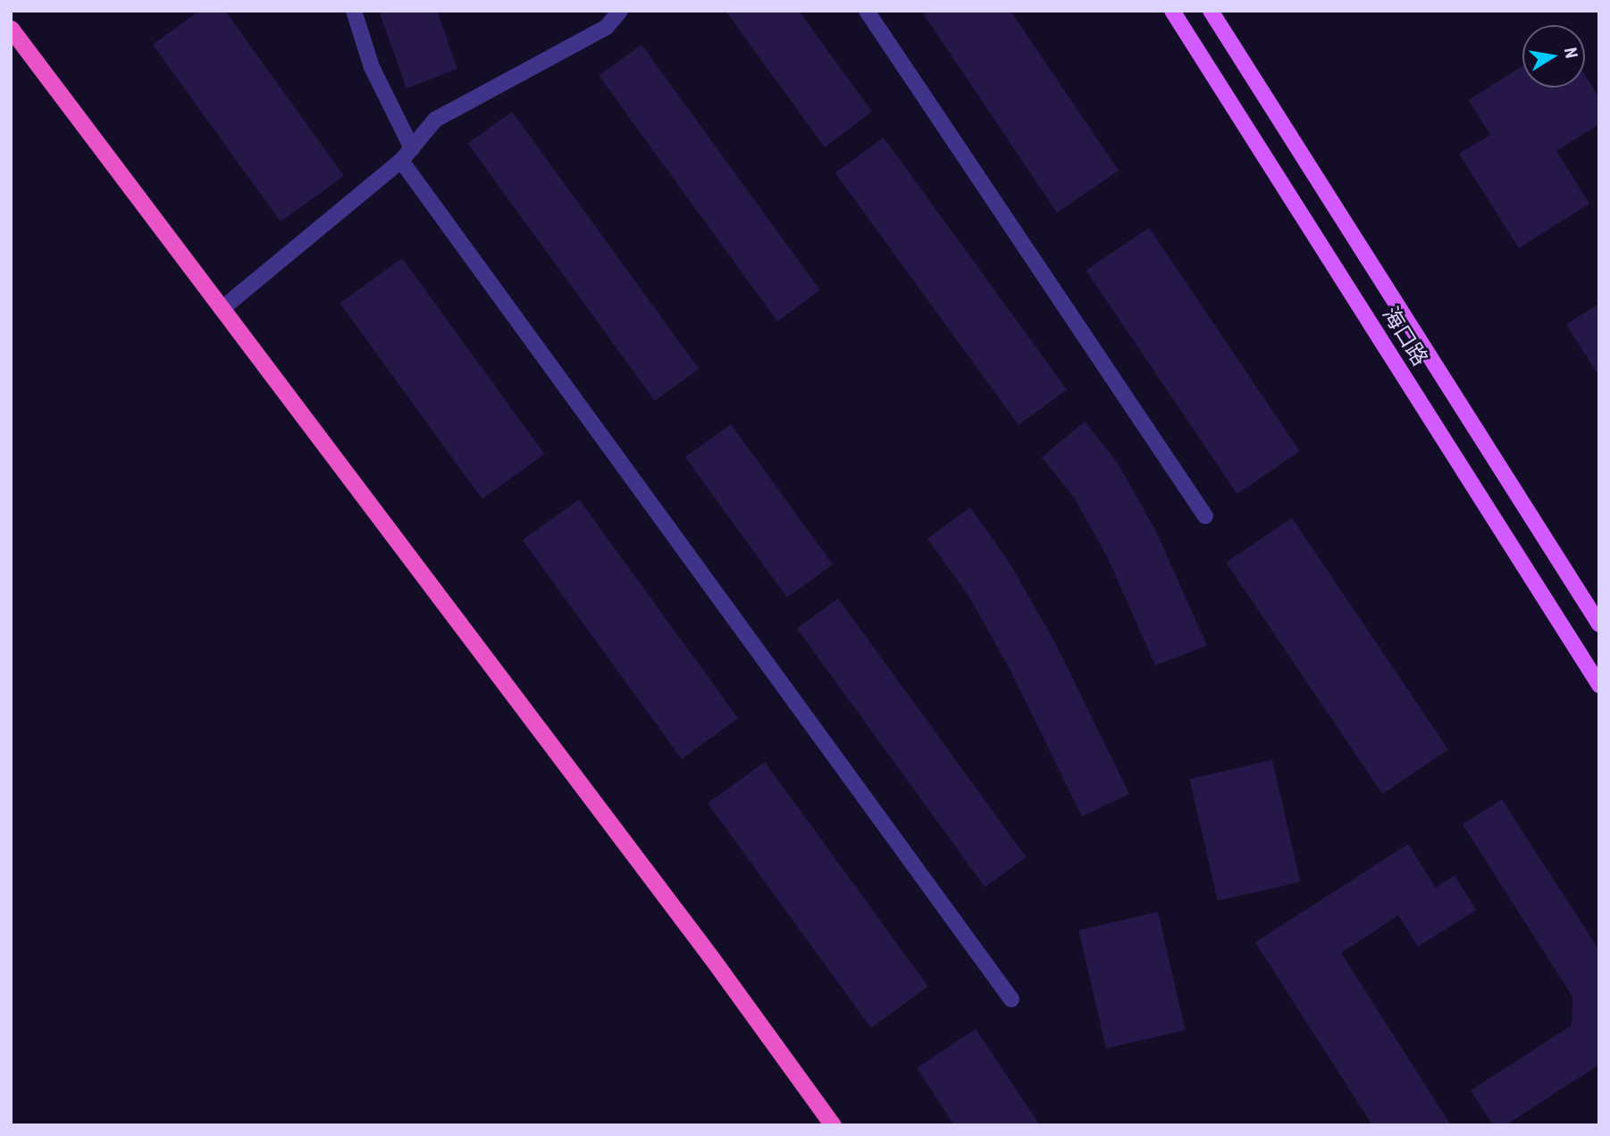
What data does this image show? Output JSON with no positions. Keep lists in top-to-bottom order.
{
  "streets": {
    "main road": ["海口路"]
  },
  "north": "right"
}
